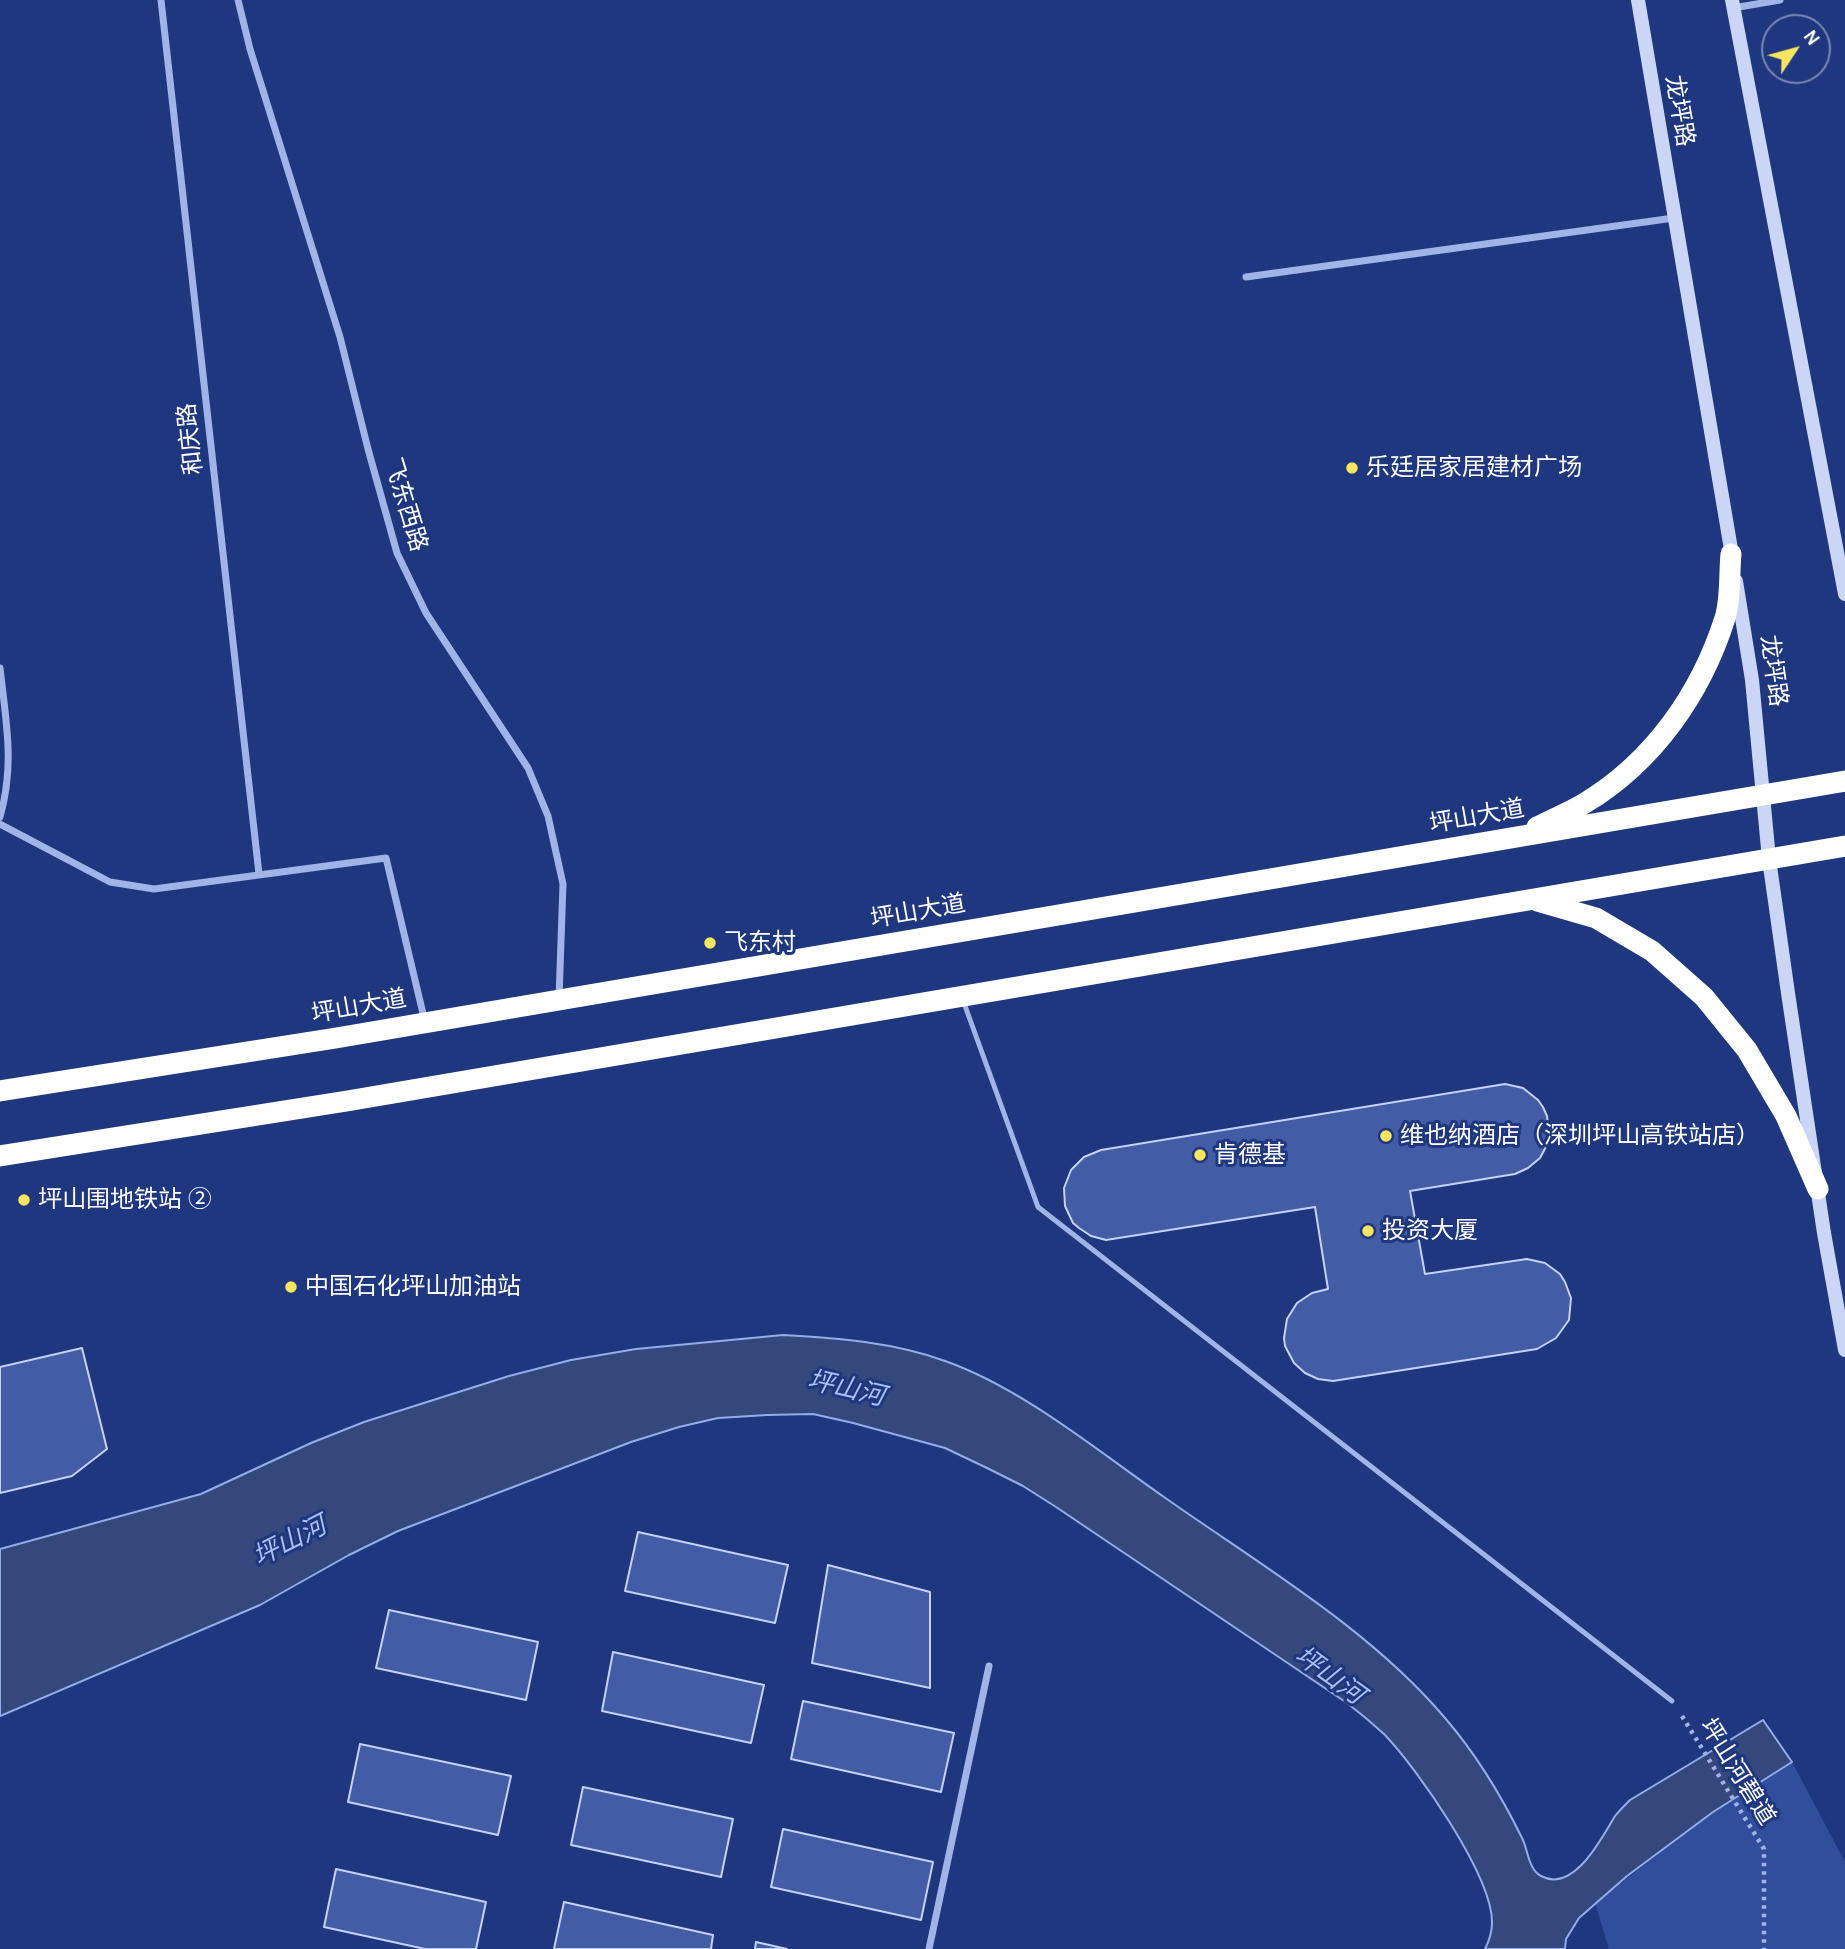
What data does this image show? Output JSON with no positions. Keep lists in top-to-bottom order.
{
  "streets": {
    "highway": ["坪山大道"],
    "main road": ["龙坪路"],
    "street": ["和庆路", "飞东西路"],
    "path": ["坪山河碧道"]
  },
  "crossings": [
    ["龙坪路", "坪山大道"],
    ["飞东西路", "坪山大道"]
  ],
  "water": ["坪山河"],
  "places": [
    "乐廷居家居建材广场",
    "飞东村",
    "维也纳酒店（深圳坪山高铁站店）",
    "肯德基",
    "坪山围地铁站 ②",
    "投资大厦",
    "中国石化坪山加油站"
  ],
  "north": "top right"
}
